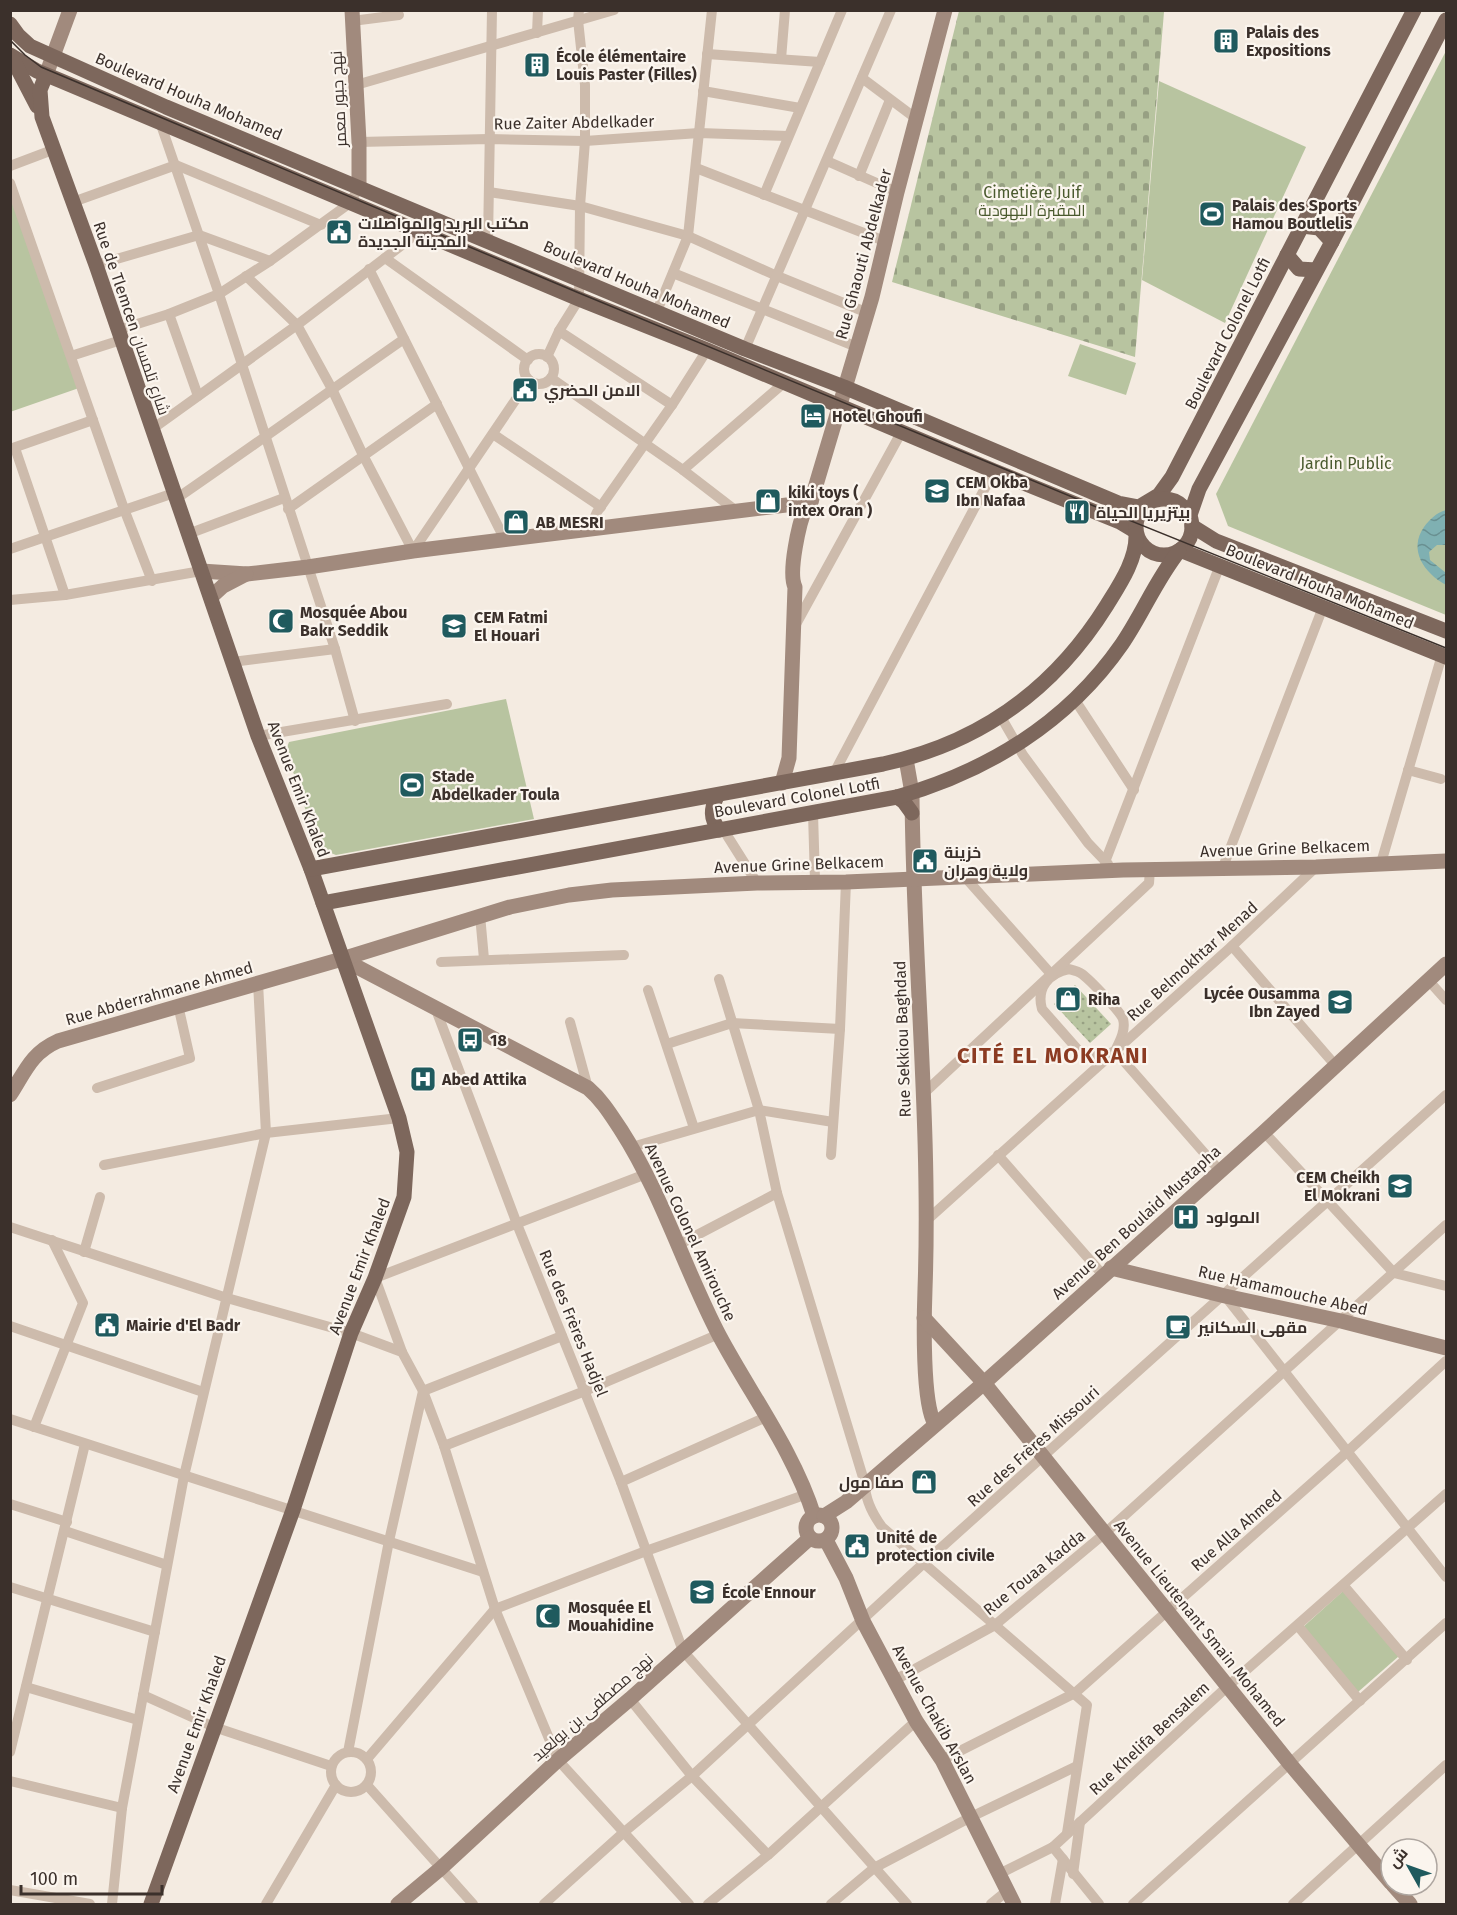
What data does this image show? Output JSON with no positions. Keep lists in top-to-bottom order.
{
  "streets": {
    "main road": [
      "Boulevard Houha Mohamed",
      "نهج جبور معمر",
      "Rue Ghaouti Abdelkader",
      "Rue de Tlemcen شارع تلمسان",
      "Boulevard Colonel Lotfi",
      "Avenue Emir Khaled",
      "Avenue Grine Belkacem",
      "Rue Abderrahmane Ahmed",
      "Rue Sekkiou Baghdad",
      "Avenue Ben Boulaid Mustapha",
      "Avenue Colonel Amirouche",
      "Rue Hamamouche Abed",
      "Avenue Lieutenant Smain Mohamed",
      "نهج مصطفى بن بولعيد",
      "Avenue Chakib Arslan"
    ],
    "street": [
      "Rue Zaiter Abdelkader",
      "Rue Belmokhtar Menad",
      "Rue des Frères Hadjel",
      "Rue des Frères Missouri",
      "Rue Alla Ahmed",
      "Rue Touaa Kadda",
      "Rue Khelifa Bensalem"
    ]
  },
  "crossings": [
    ["Boulevard Houha Mohamed", "نهج جبور معمر"],
    ["Boulevard Houha Mohamed", "Rue Ghaouti Abdelkader"],
    ["Boulevard Houha Mohamed", "Rue de Tlemcen شارع تلمسان"],
    ["Boulevard Houha Mohamed", "Boulevard Colonel Lotfi"],
    ["نهج جبور معمر", "Rue Zaiter Abdelkader"],
    ["Rue Ghaouti Abdelkader", "Boulevard Colonel Lotfi"],
    ["Rue de Tlemcen شارع تلمسان", "Avenue Emir Khaled"],
    ["Boulevard Colonel Lotfi", "Avenue Emir Khaled"],
    ["Boulevard Colonel Lotfi", "Rue Sekkiou Baghdad"],
    ["Avenue Emir Khaled", "Avenue Grine Belkacem"],
    ["Avenue Emir Khaled", "Rue Abderrahmane Ahmed"],
    ["Avenue Emir Khaled", "Avenue Colonel Amirouche"],
    ["Avenue Grine Belkacem", "Rue Belmokhtar Menad"],
    ["Avenue Grine Belkacem", "Rue Abderrahmane Ahmed"],
    ["Avenue Grine Belkacem", "Rue Sekkiou Baghdad"],
    ["Avenue Grine Belkacem", "Avenue Colonel Amirouche"],
    ["Rue Belmokhtar Menad", "Rue Sekkiou Baghdad"],
    ["Rue Abderrahmane Ahmed", "Avenue Colonel Amirouche"],
    ["Rue Sekkiou Baghdad", "Avenue Ben Boulaid Mustapha"],
    ["Rue Sekkiou Baghdad", "Avenue Lieutenant Smain Mohamed"],
    ["Avenue Ben Boulaid Mustapha", "Avenue Colonel Amirouche"],
    ["Avenue Ben Boulaid Mustapha", "Rue Hamamouche Abed"],
    ["Avenue Ben Boulaid Mustapha", "Avenue Lieutenant Smain Mohamed"],
    ["Avenue Ben Boulaid Mustapha", "Avenue Chakib Arslan"],
    ["Avenue Colonel Amirouche", "Rue des Frères Hadjel"],
    ["Avenue Colonel Amirouche", "Avenue Chakib Arslan"],
    ["Rue Hamamouche Abed", "Rue des Frères Missouri"],
    ["Rue Hamamouche Abed", "Rue Touaa Kadda"],
    ["Rue des Frères Hadjel", "نهج مصطفى بن بولعيد"],
    ["Rue des Frères Missouri", "Avenue Lieutenant Smain Mohamed"],
    ["Rue des Frères Missouri", "Avenue Chakib Arslan"],
    ["Rue Alla Ahmed", "Avenue Lieutenant Smain Mohamed"],
    ["Rue Alla Ahmed", "Avenue Chakib Arslan"],
    ["Rue Touaa Kadda", "Avenue Lieutenant Smain Mohamed"],
    ["Rue Touaa Kadda", "Avenue Chakib Arslan"],
    ["Avenue Lieutenant Smain Mohamed", "Rue Khelifa Bensalem"],
    ["Avenue Chakib Arslan", "Rue Khelifa Bensalem"]
  ],
  "districts": ["CITÉ EL MOKRANI"],
  "parks": ["Cimetière Juif المقبرة اليهودية", "Jardin Public"],
  "places": {
    "building": ["Palais des Expositions", "École élémentaire Louis Paster (Filles)"],
    "sports": ["Palais des Sports Hamou Boutlelis", "Stade Abdelkader Toula"],
    "public building": [
      "مكتب البريد والمواصلات المدينة الجديدة",
      "الامن الحضري",
      "خزينة ولاية وهران",
      "Mairie d'El Badr",
      "Unité de protection civile"
    ],
    "hotel": ["Hotel Ghoufi"],
    "school or university": [
      "CEM Okba Ibn Nafaa",
      "CEM Fatmi El Houari",
      "Lycée Ousamma Ibn Zayed",
      "CEM Cheikh El Mokrani",
      "École Ennour"
    ],
    "shop": [
      "kiki toys ( intex Oran )",
      "AB MESRI",
      "Riha",
      "صفا مول"
    ],
    "restaurant": ["بيتزيريا الحياة"],
    "mosque": ["Mosquée Abou Bakr Seddik", "Mosquée El Mouahidine"],
    "bus stop": ["18"],
    "hospital": ["Abed Attika", "المولود"],
    "cafe": ["مقهى السكانير"]
  },
  "scale_bar": "100 m",
  "north": "top left"
}
